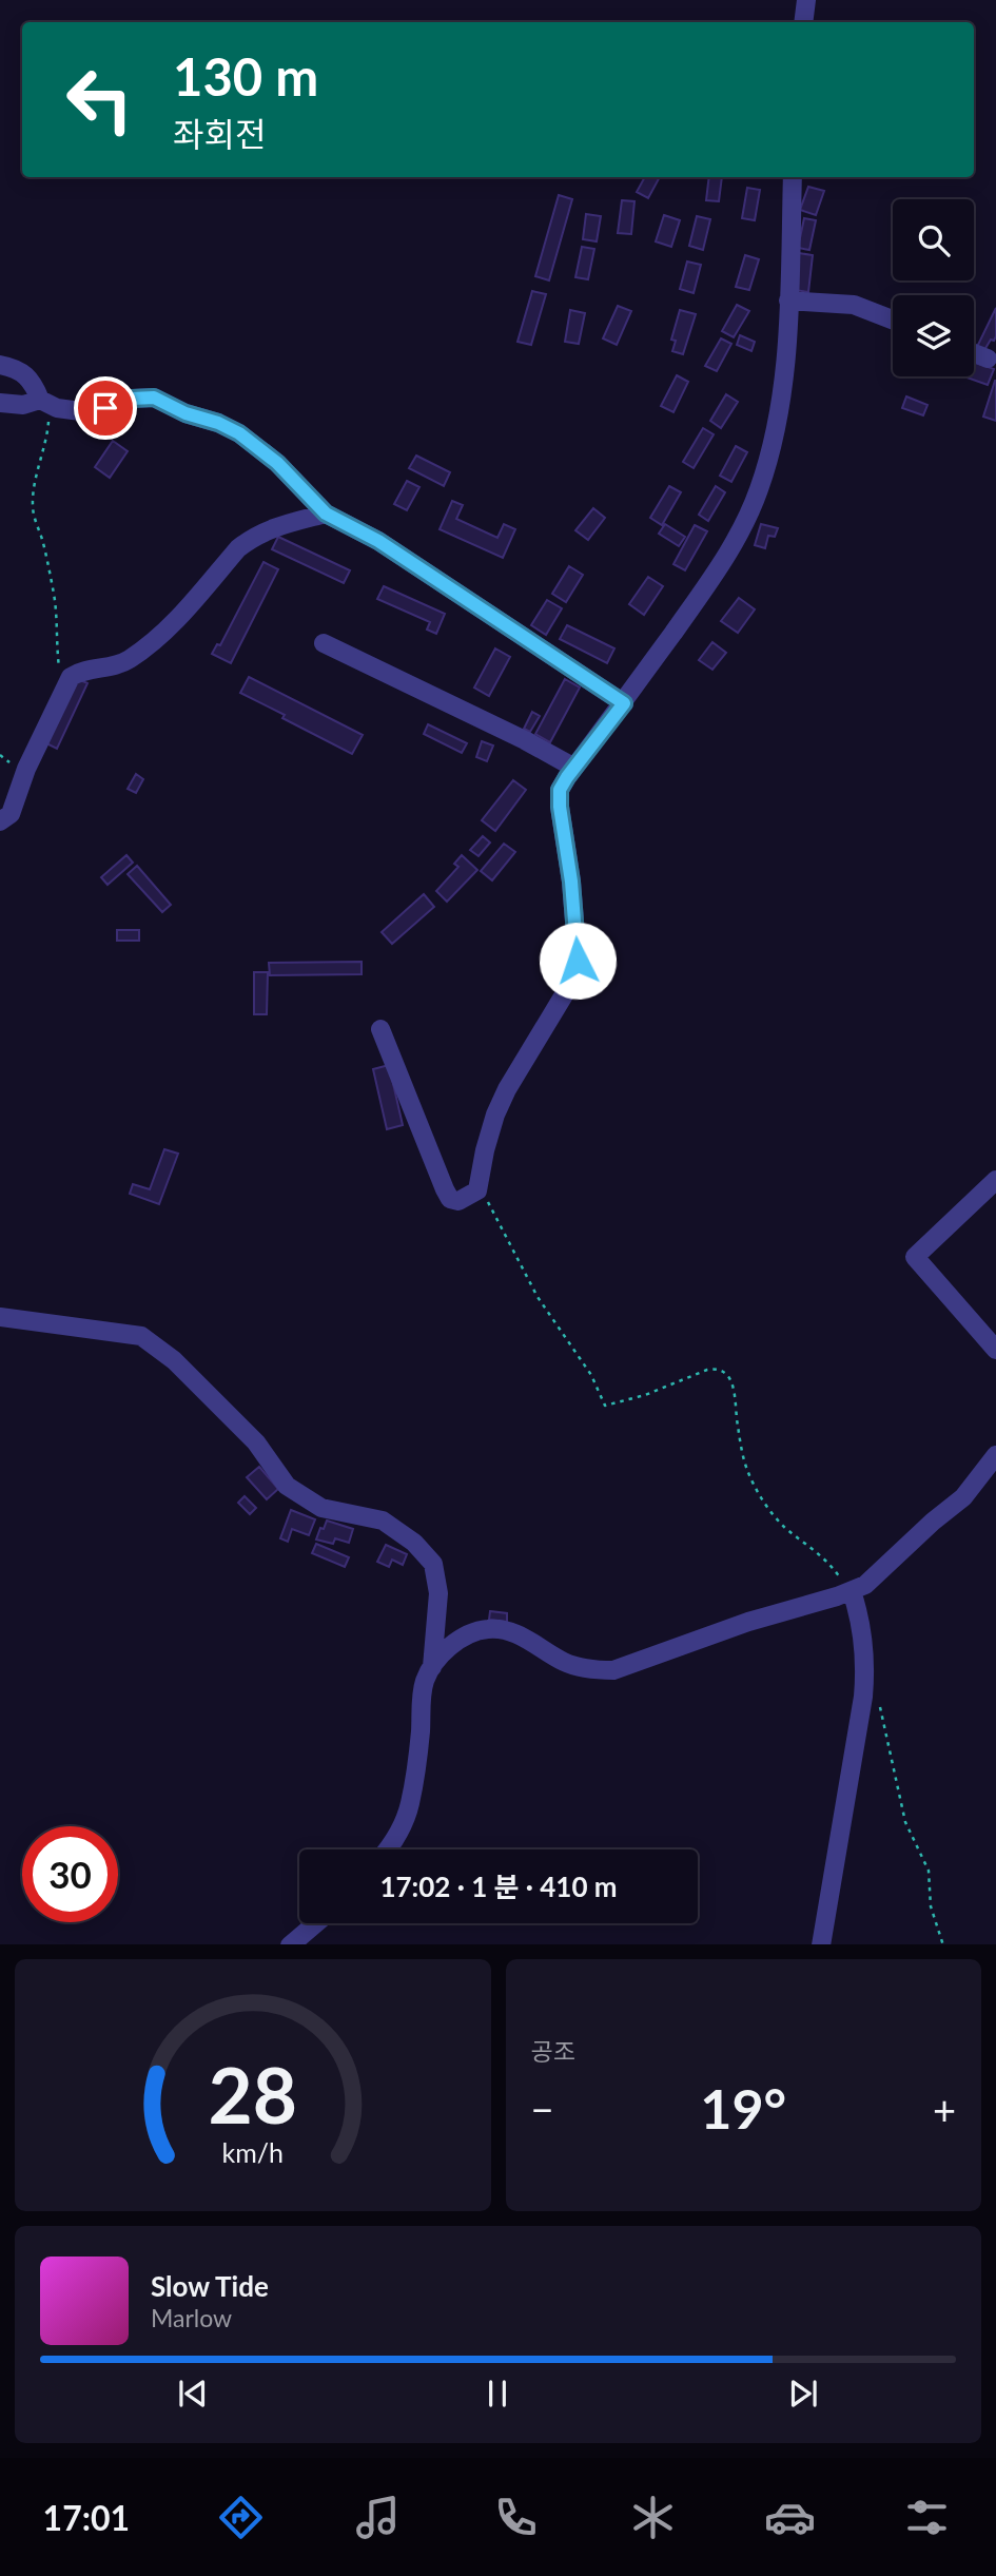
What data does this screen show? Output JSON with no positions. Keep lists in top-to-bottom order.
{
  "page": {
    "turn": ["130 m", "좌회전"],
    "limit": "30",
    "trip": "17:02 · 1 분 · 410 m",
    "tile": "공조",
    "heat": ["−", "19°", "+"],
    "song": ["Slow Tide", "Marlow"],
    "tabs": "17:01",
    "gauge": ["28", "km/h"]
  }
}
